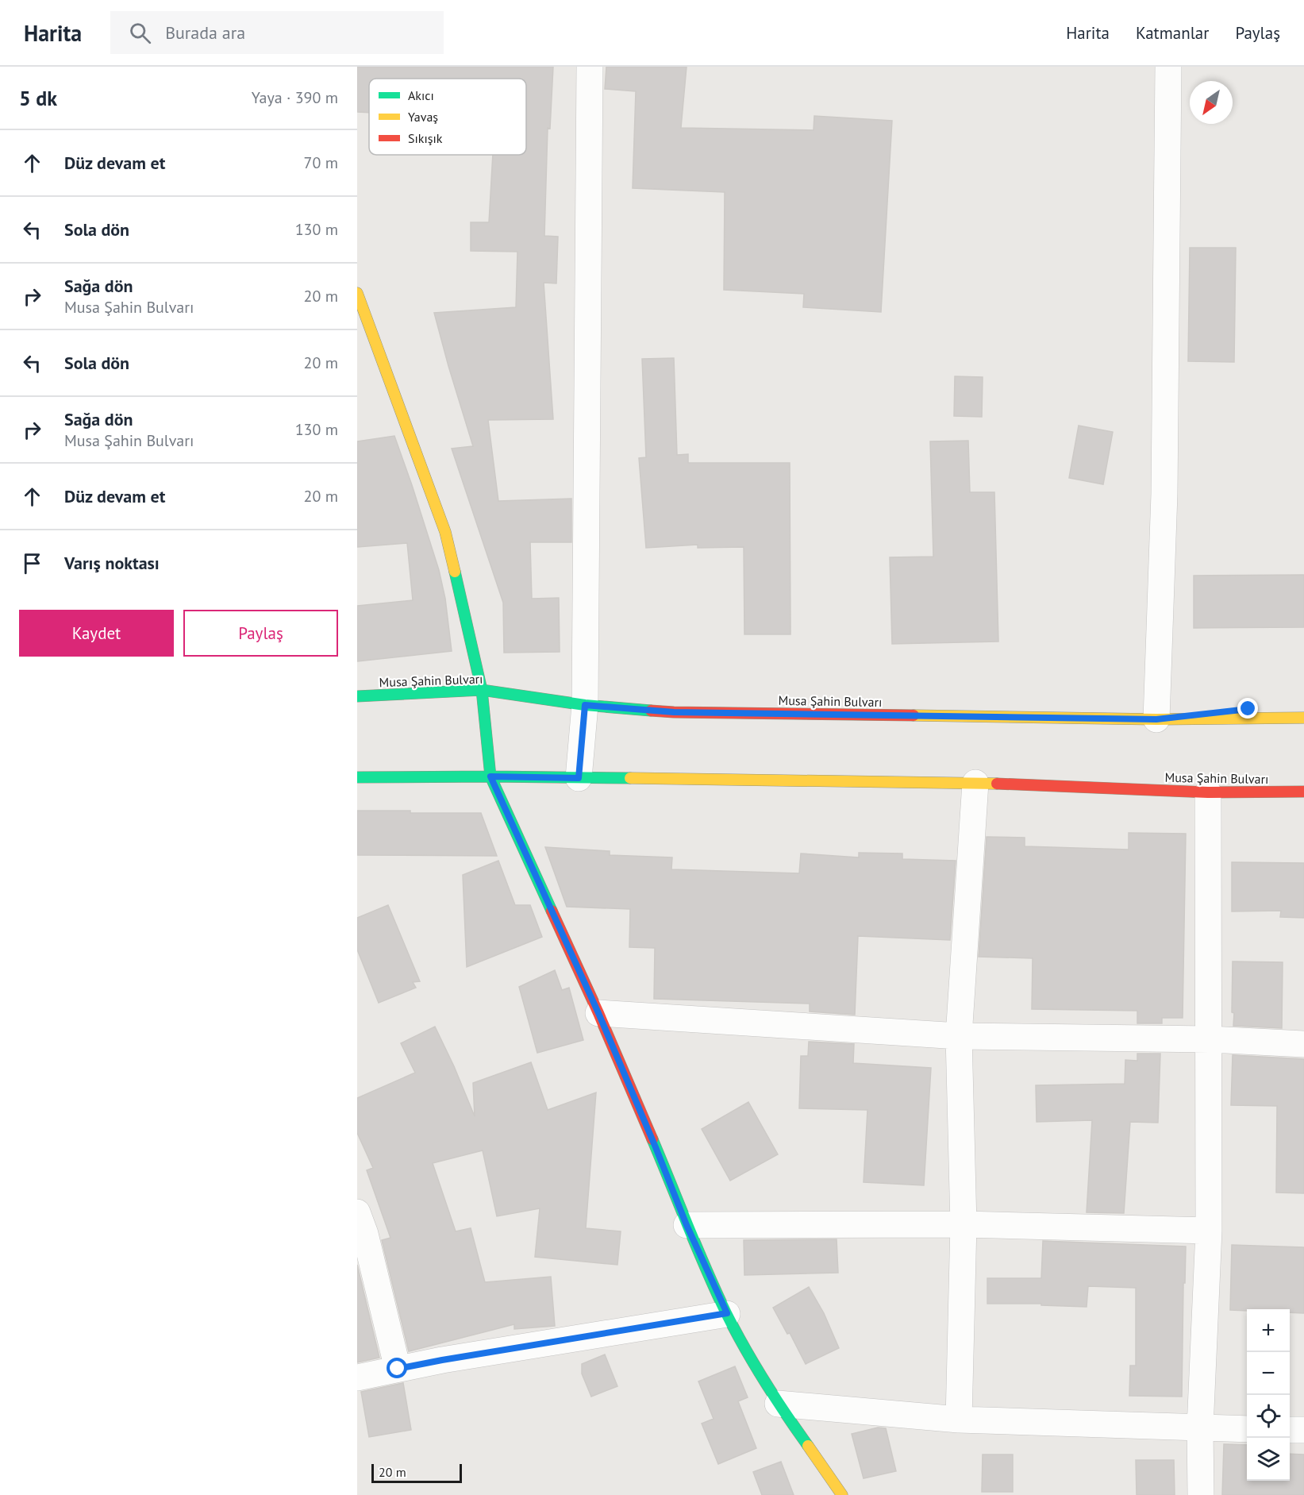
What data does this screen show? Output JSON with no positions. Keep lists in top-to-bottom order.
{
  "streets": {
    "main road": ["Musa Şahin Bulvarı"]
  },
  "legend": ["Akıcı", "Yavaş", "Sıkışık"],
  "scale_bar": "20 m",
  "north": "bottom left",
  "page": {
    "header": "Harita",
    "search": "Burada ara",
    "nav": ["Harita", "Katmanlar", "Paylaş"],
    "heading": ["5 dk", "Yaya · 390 m"],
    "list": [
      ["Düz devam et", "70 m"],
      ["Sola dön", "130 m"],
      ["Sağa dön", "Musa Şahin Bulvarı", "20 m"],
      ["Sola dön", "20 m"],
      ["Sağa dön", "Musa Şahin Bulvarı", "130 m"],
      ["Düz devam et", "20 m"],
      "Varış noktası"
    ],
    "buttons": ["Kaydet", "Paylaş"],
    "map_buttons": ["+", "−"],
    "scale": "20 m"
  }
}
